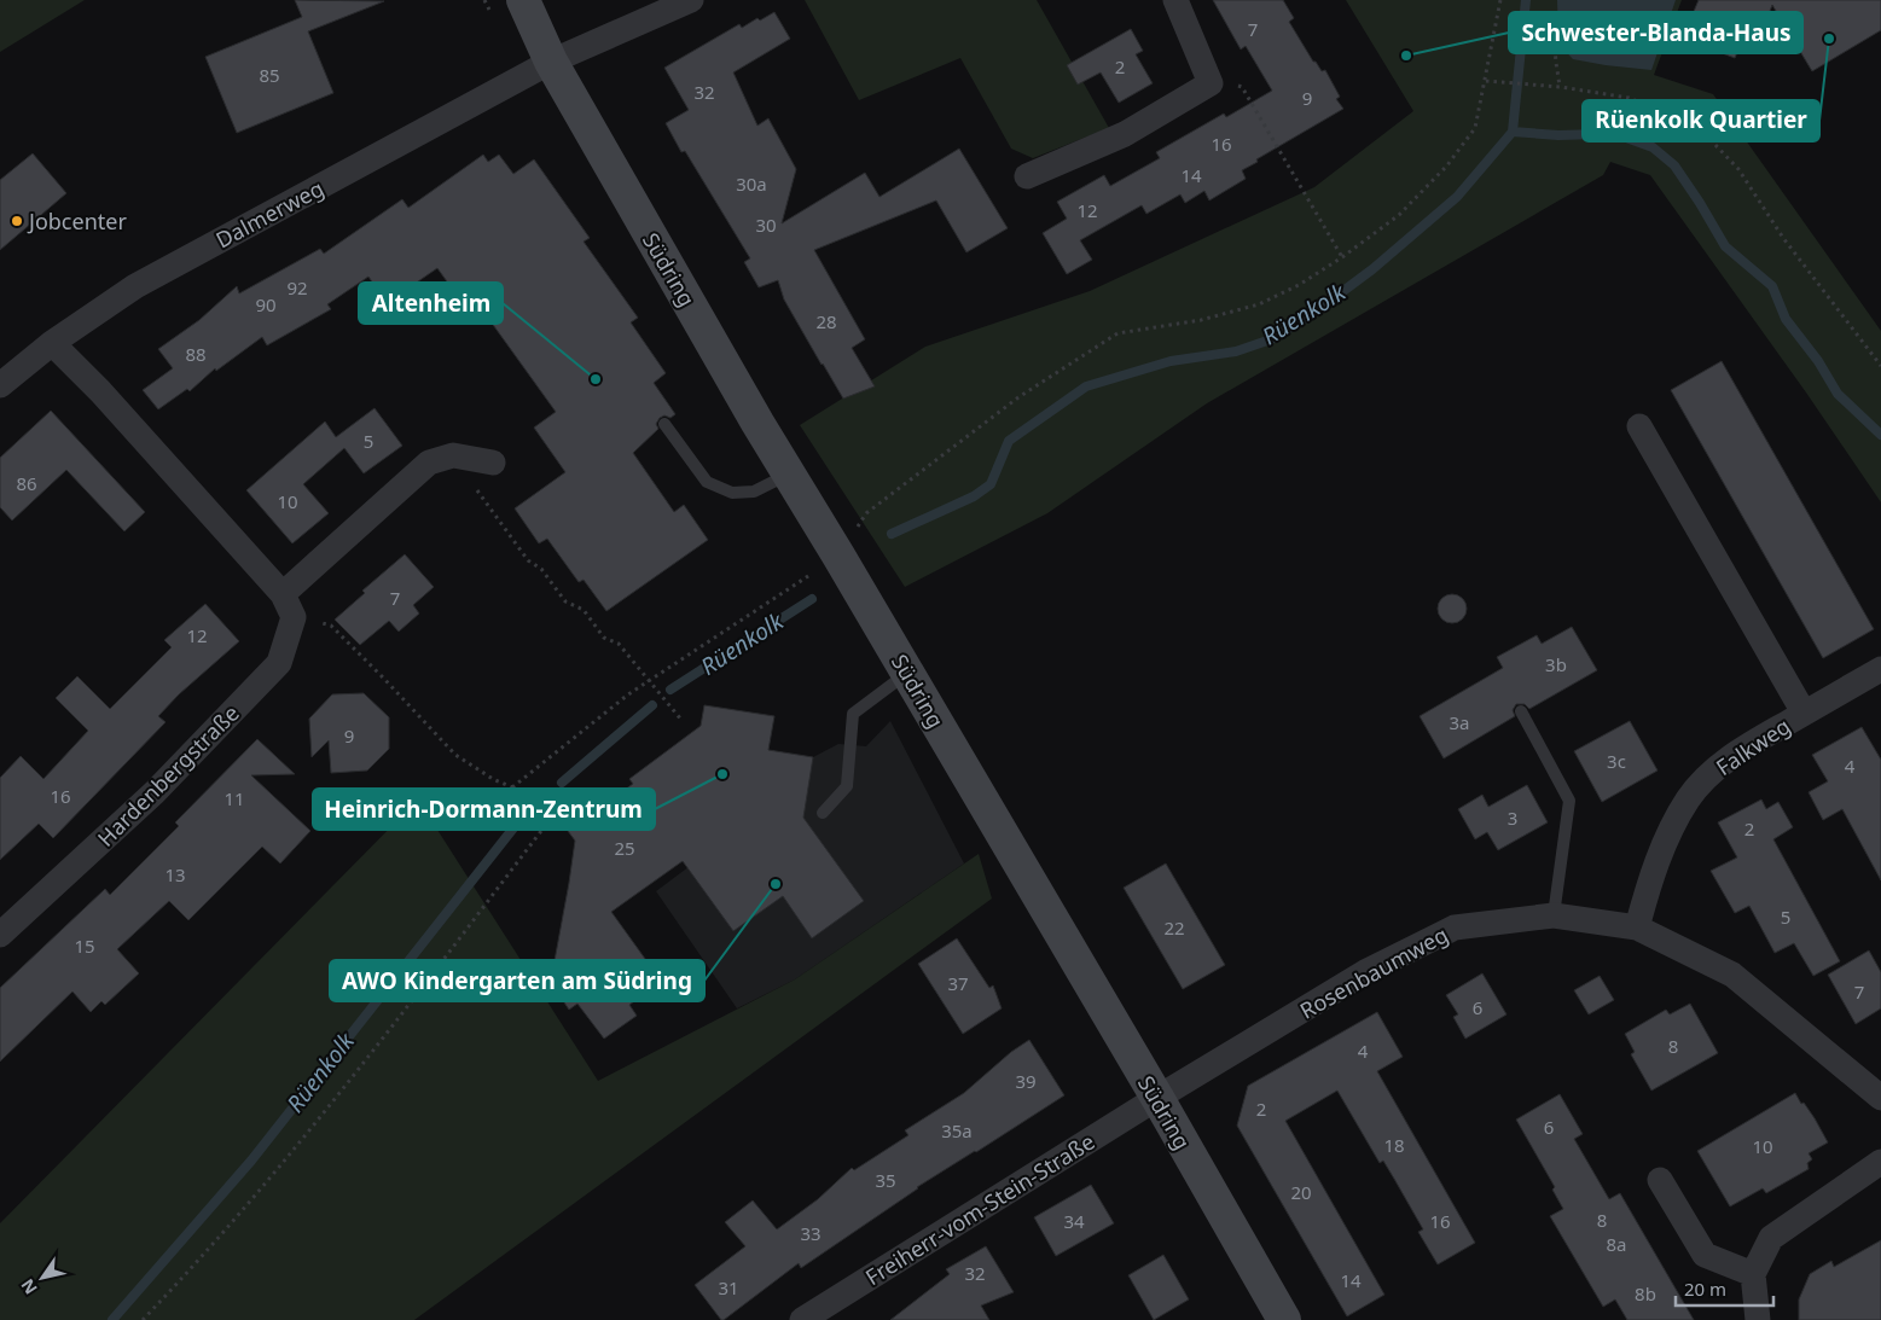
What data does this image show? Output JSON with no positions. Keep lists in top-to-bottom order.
{
  "streets": {
    "street": [
      "Dalmerweg",
      "Südring",
      "Falkweg",
      "Hardenbergstraße",
      "Rosenbaumweg",
      "Freiherr-vom-Stein-Straße"
    ]
  },
  "crossings": [
    ["Dalmerweg", "Südring"],
    ["Südring", "Rosenbaumweg"],
    ["Südring", "Freiherr-vom-Stein-Straße"],
    ["Falkweg", "Rosenbaumweg"],
    ["Rosenbaumweg", "Freiherr-vom-Stein-Straße"]
  ],
  "water": ["Rüenkolk"],
  "places": [
    "Rüenkolk Quartier",
    "Schwester-Blanda-Haus",
    "Jobcenter",
    "Altenheim",
    "Heinrich-Dormann-Zentrum",
    "AWO Kindergarten am Südring"
  ],
  "house_numbers": [
    "7",
    "2",
    "85",
    "32",
    "9",
    "16",
    "14",
    "30a",
    "12",
    "30",
    "92",
    "90",
    "28",
    "88",
    "5",
    "86",
    "10",
    "7",
    "12",
    "3b",
    "3a",
    "9",
    "3c",
    "4",
    "16",
    "11",
    "3",
    "2",
    "25",
    "13",
    "5",
    "22",
    "15",
    "37",
    "7",
    "6",
    "8",
    "4",
    "39",
    "2",
    "6",
    "35a",
    "18",
    "10",
    "35",
    "20",
    "8",
    "34",
    "16",
    "33",
    "8a",
    "32",
    "14",
    "31",
    "8b"
  ],
  "scale_bar": "20 m",
  "north": "bottom left"
}
